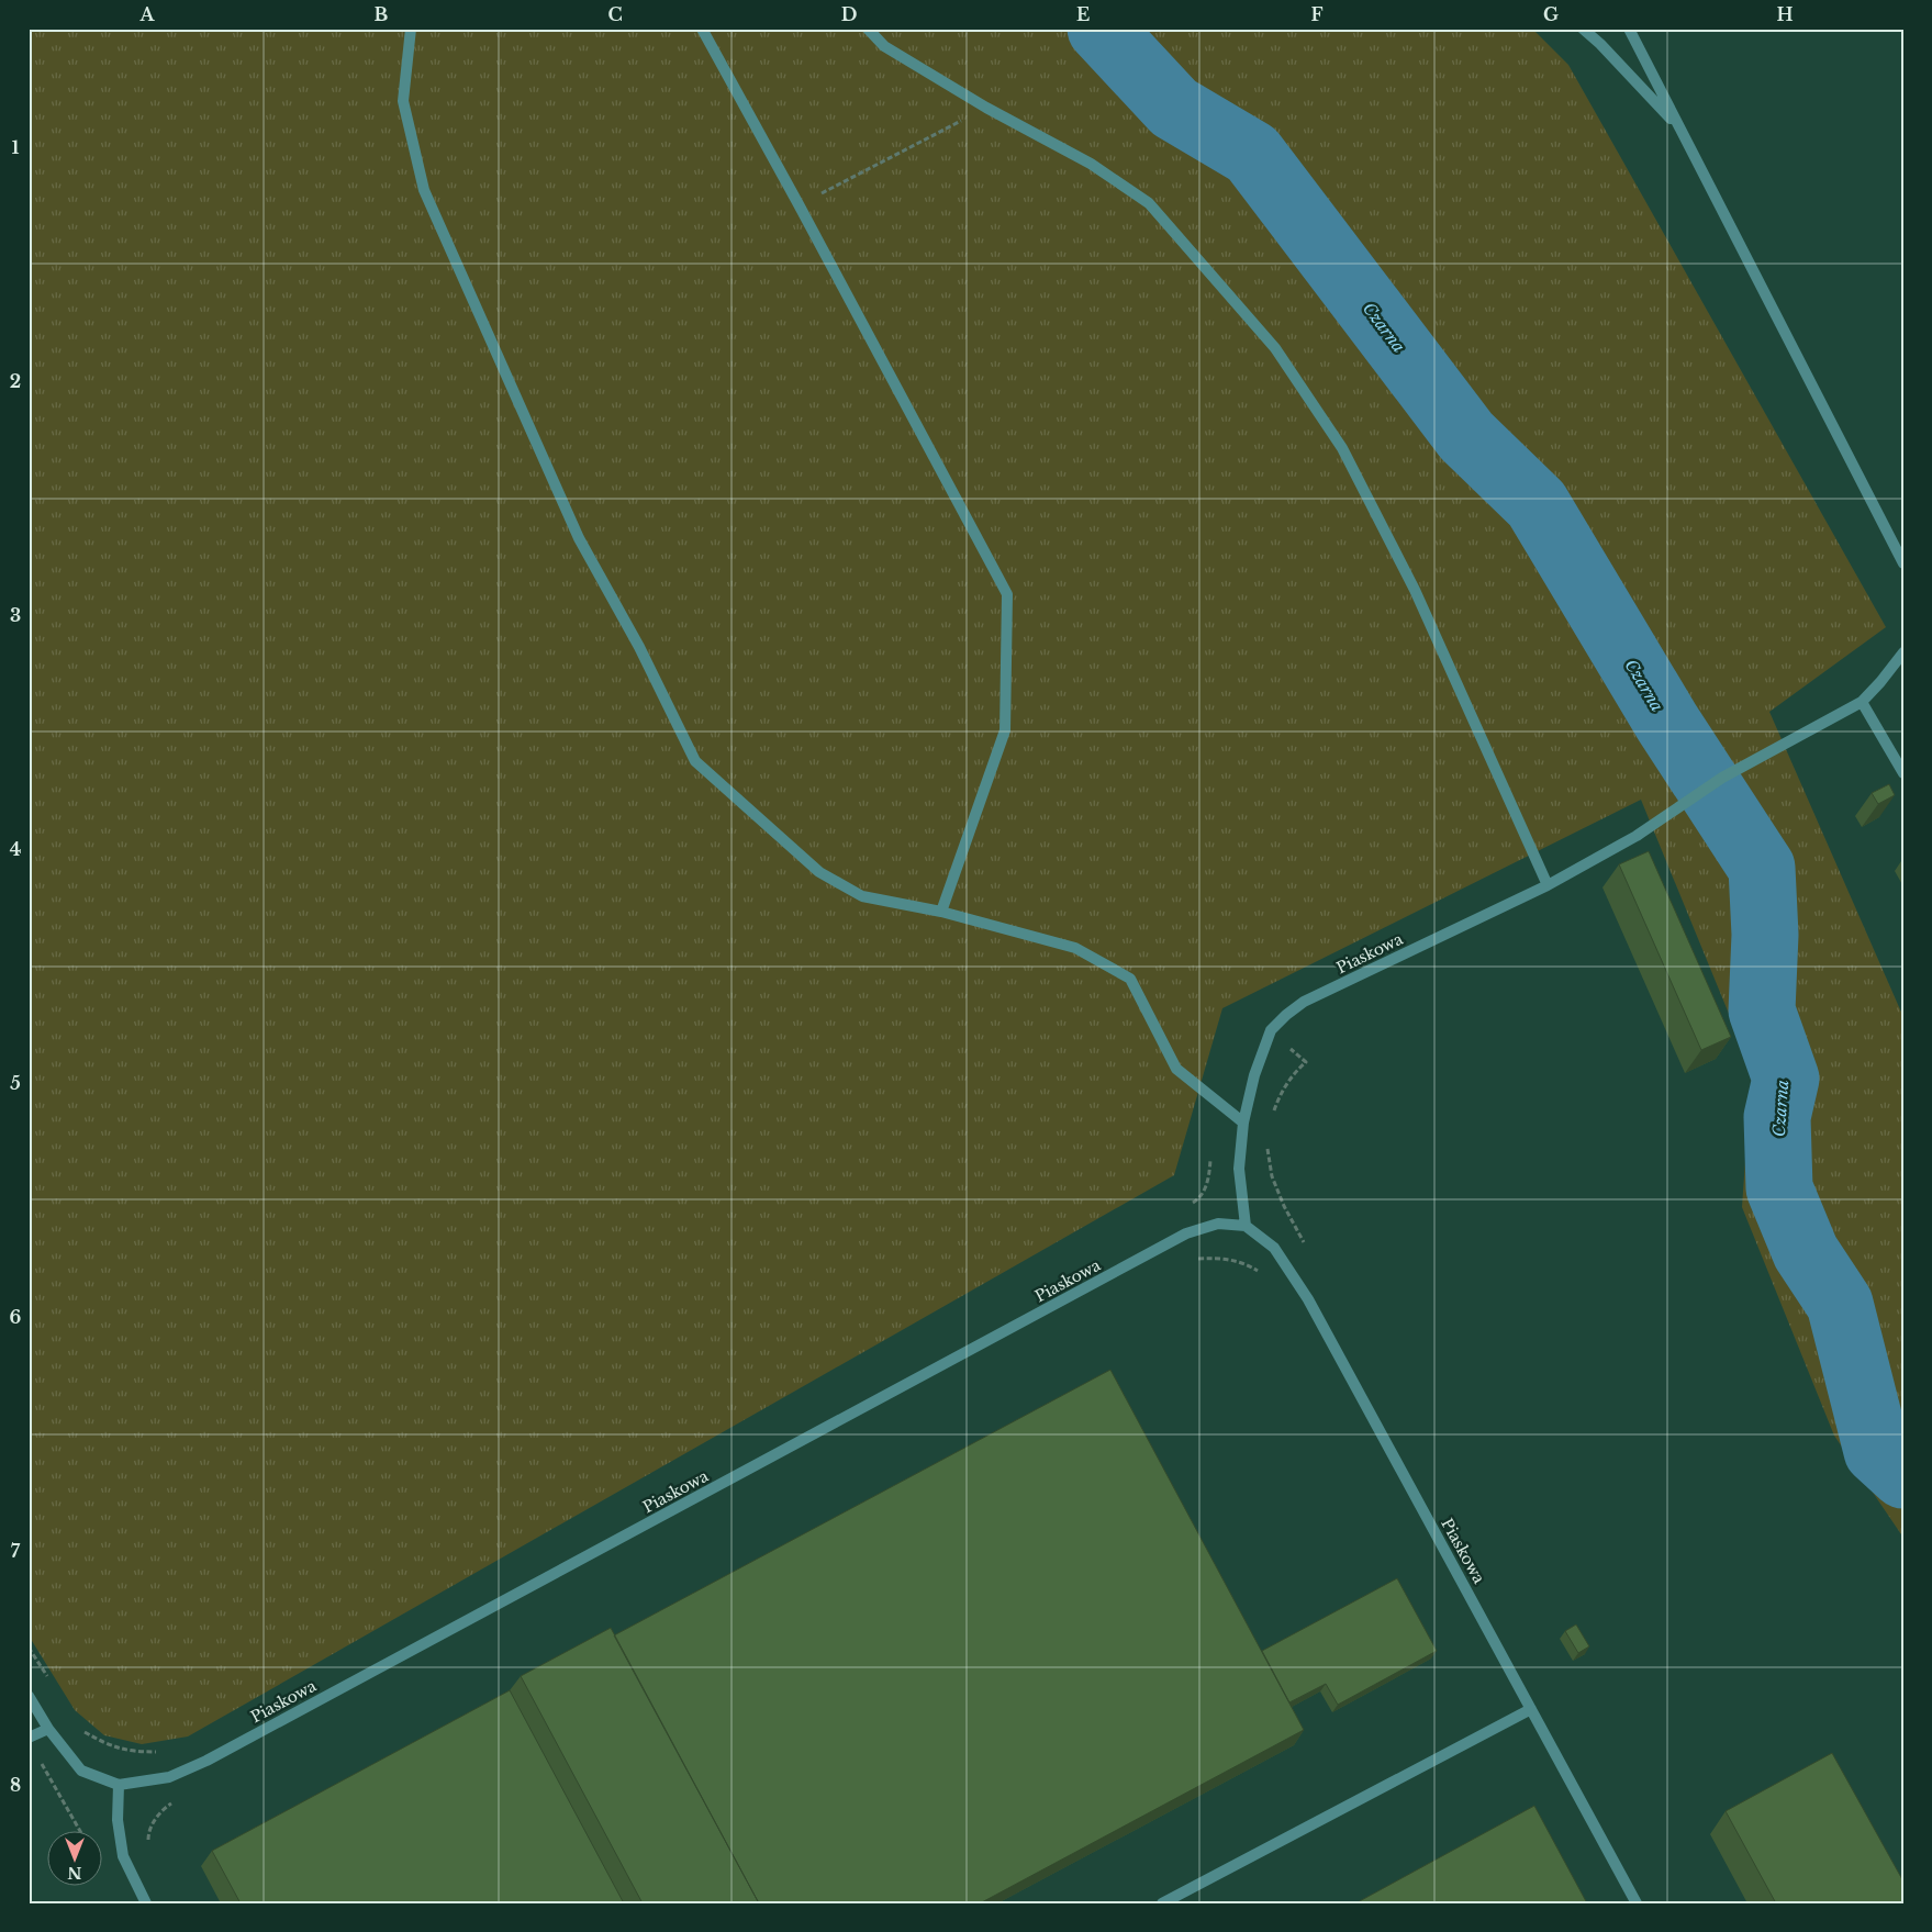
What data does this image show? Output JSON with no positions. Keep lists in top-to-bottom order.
{
  "streets": {
    "lane": ["Piaskowa"]
  },
  "water": ["Czarna"],
  "north": "bottom",
  "grid": {
    "columns": [
      "A",
      "B",
      "C",
      "D",
      "E",
      "F",
      "G",
      "H"
    ],
    "rows": [
      "1",
      "2",
      "3",
      "4",
      "5",
      "6",
      "7",
      "8"
    ]
  }
}
